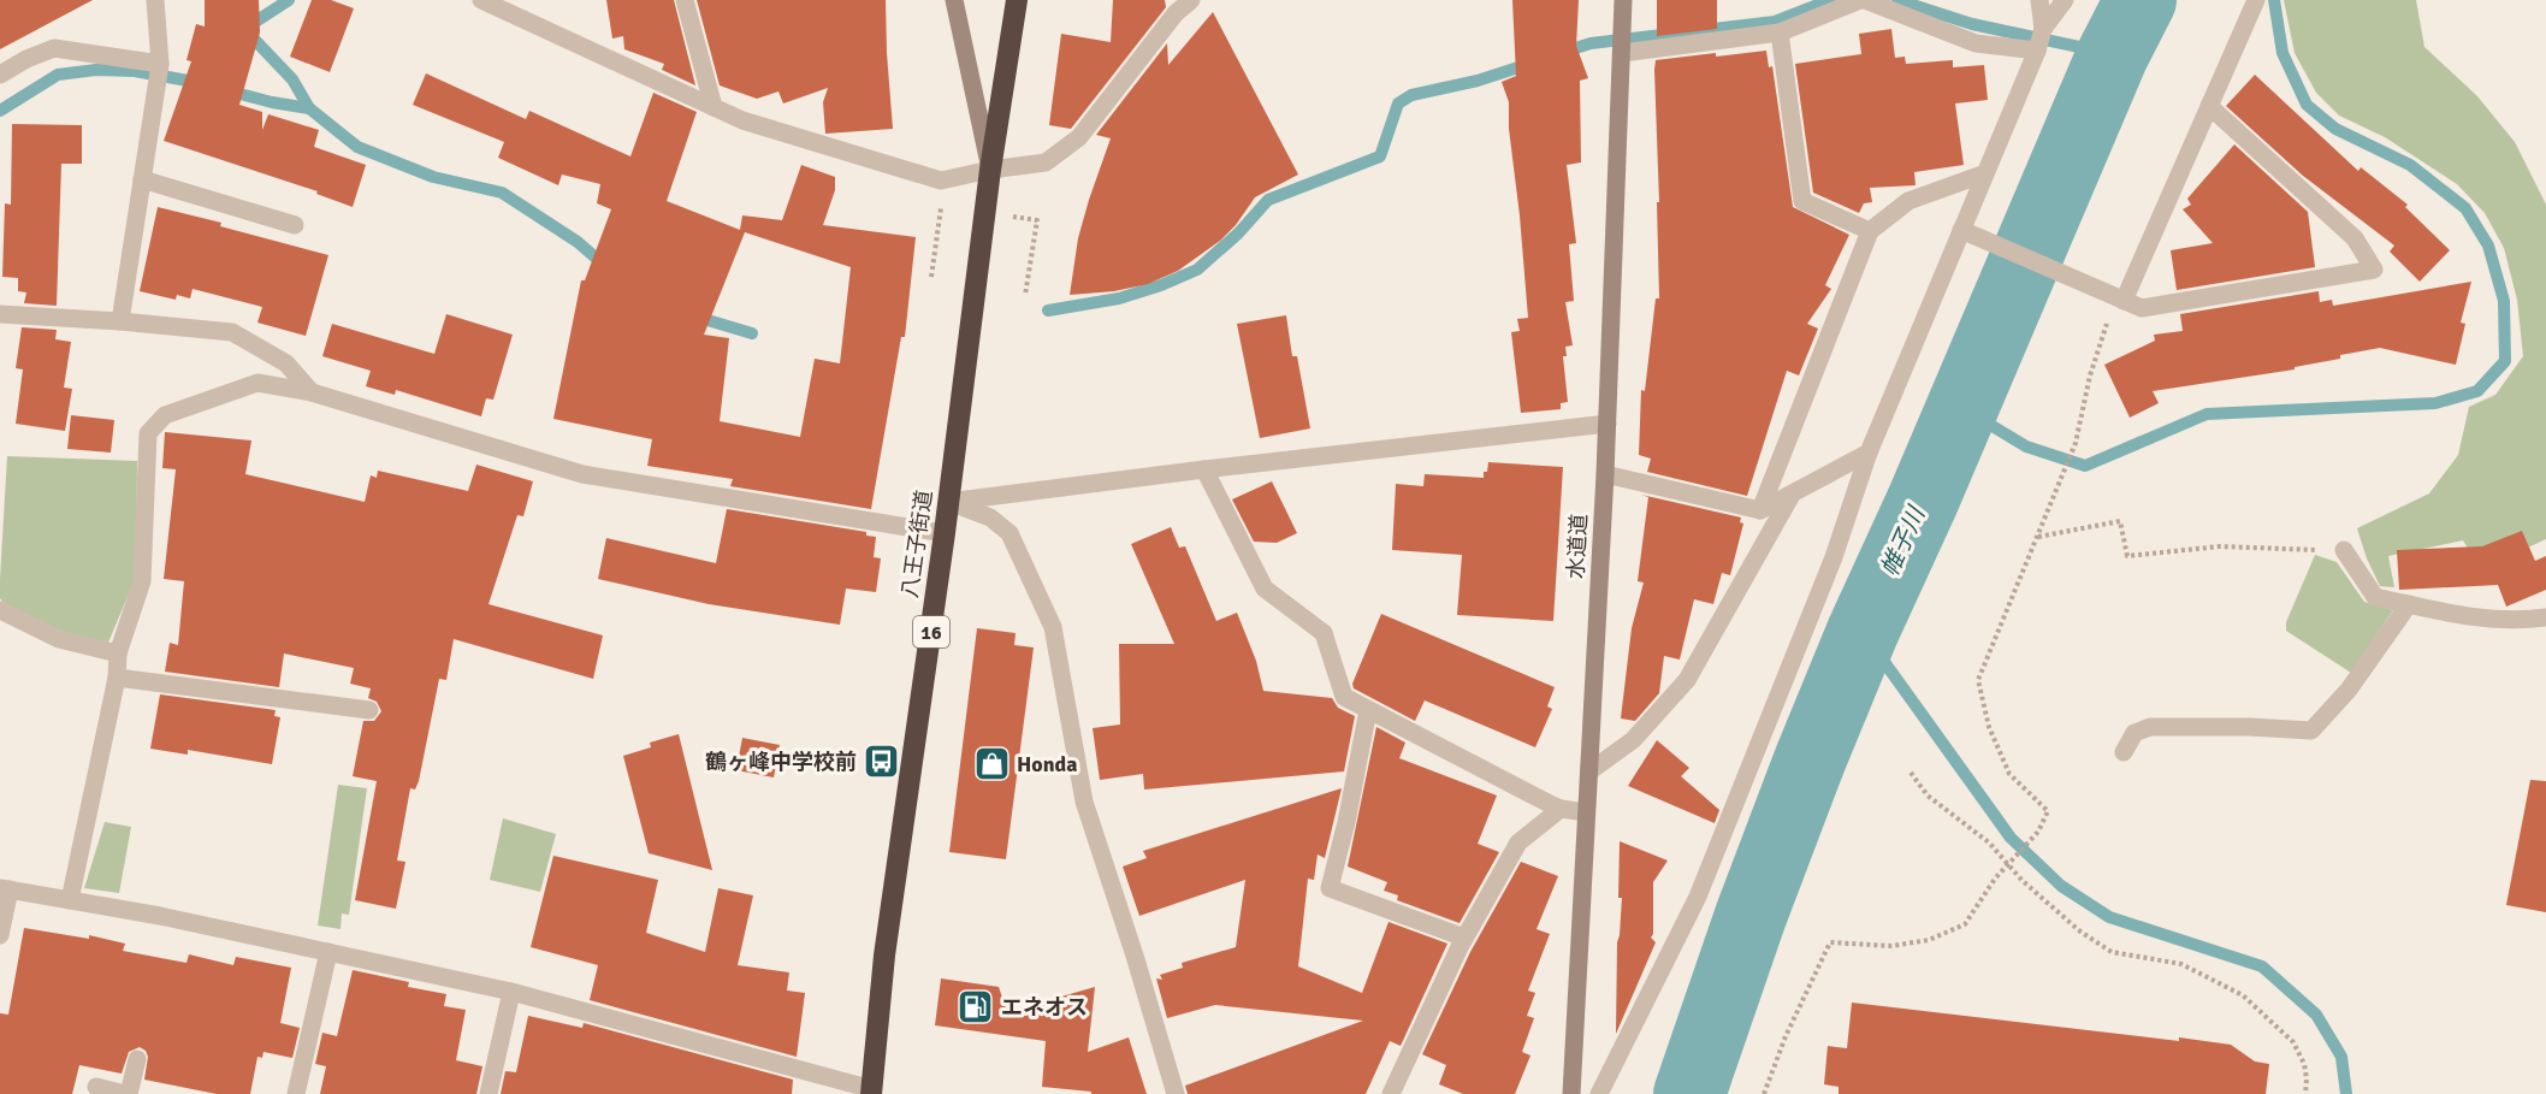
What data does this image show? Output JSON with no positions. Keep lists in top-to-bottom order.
{
  "streets": {
    "highway": ["八王子街道", "16"],
    "street": ["水道道"]
  },
  "water": ["帷子川"],
  "places": {
    "bus stop": ["鶴ヶ峰中学校前"],
    "shop": ["Honda"],
    "fuel station": ["エネオス"]
  }
}
